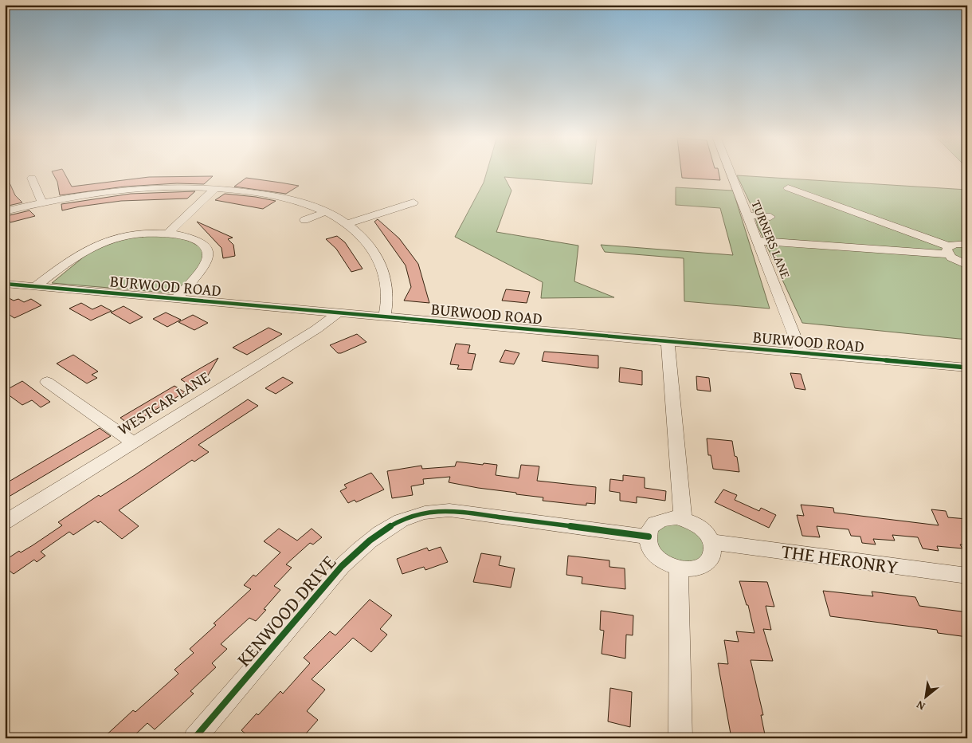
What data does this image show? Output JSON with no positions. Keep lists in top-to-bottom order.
{
  "streets": {
    "street": [
      "TURNERS LANE",
      "BURWOOD ROAD",
      "WESTCAR LANE",
      "THE HERONRY",
      "KENWOOD DRIVE"
    ]
  },
  "crossings": [
    ["TURNERS LANE", "BURWOOD ROAD"],
    ["BURWOOD ROAD", "WESTCAR LANE"],
    ["THE HERONRY", "KENWOOD DRIVE"]
  ],
  "north": "bottom left"
}
